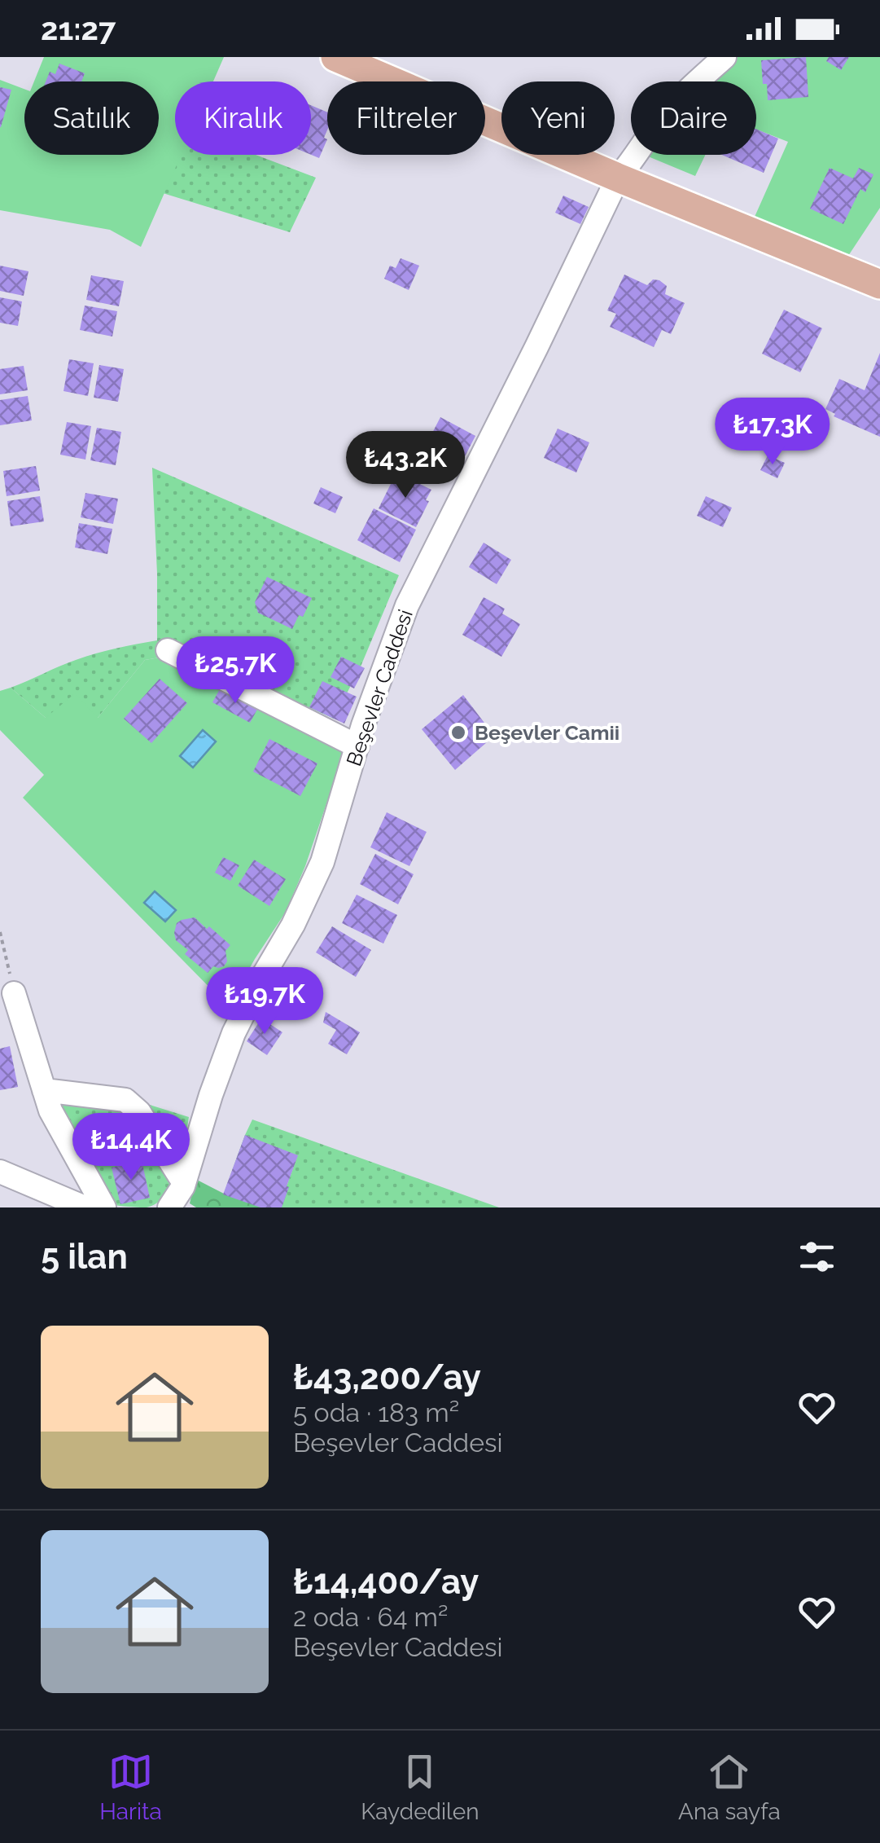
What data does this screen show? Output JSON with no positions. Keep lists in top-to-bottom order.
{
  "streets": {
    "street": ["Beşevler Caddesi"]
  },
  "places": ["Beşevler Camii"],
  "page": {
    "status": "21:27",
    "chip": [
      "Satılık",
      "Kiralık",
      "Filtreler",
      "Yeni",
      "Daire"
    ],
    "price": [
      "₺17.3K",
      "₺43.2K",
      "₺25.7K",
      "₺19.7K",
      "₺14.4K"
    ],
    "heading": "5 ilan",
    "list": [
      {
        "name": "₺43,200/ay",
        "note": "5 oda · 183 m² · Beşevler Caddesi"
      },
      {
        "name": "₺14,400/ay",
        "note": "2 oda · 64 m² · Beşevler Caddesi"
      }
    ],
    "tabs": ["Harita", "Kaydedilen", "Ana sayfa"]
  }
}
